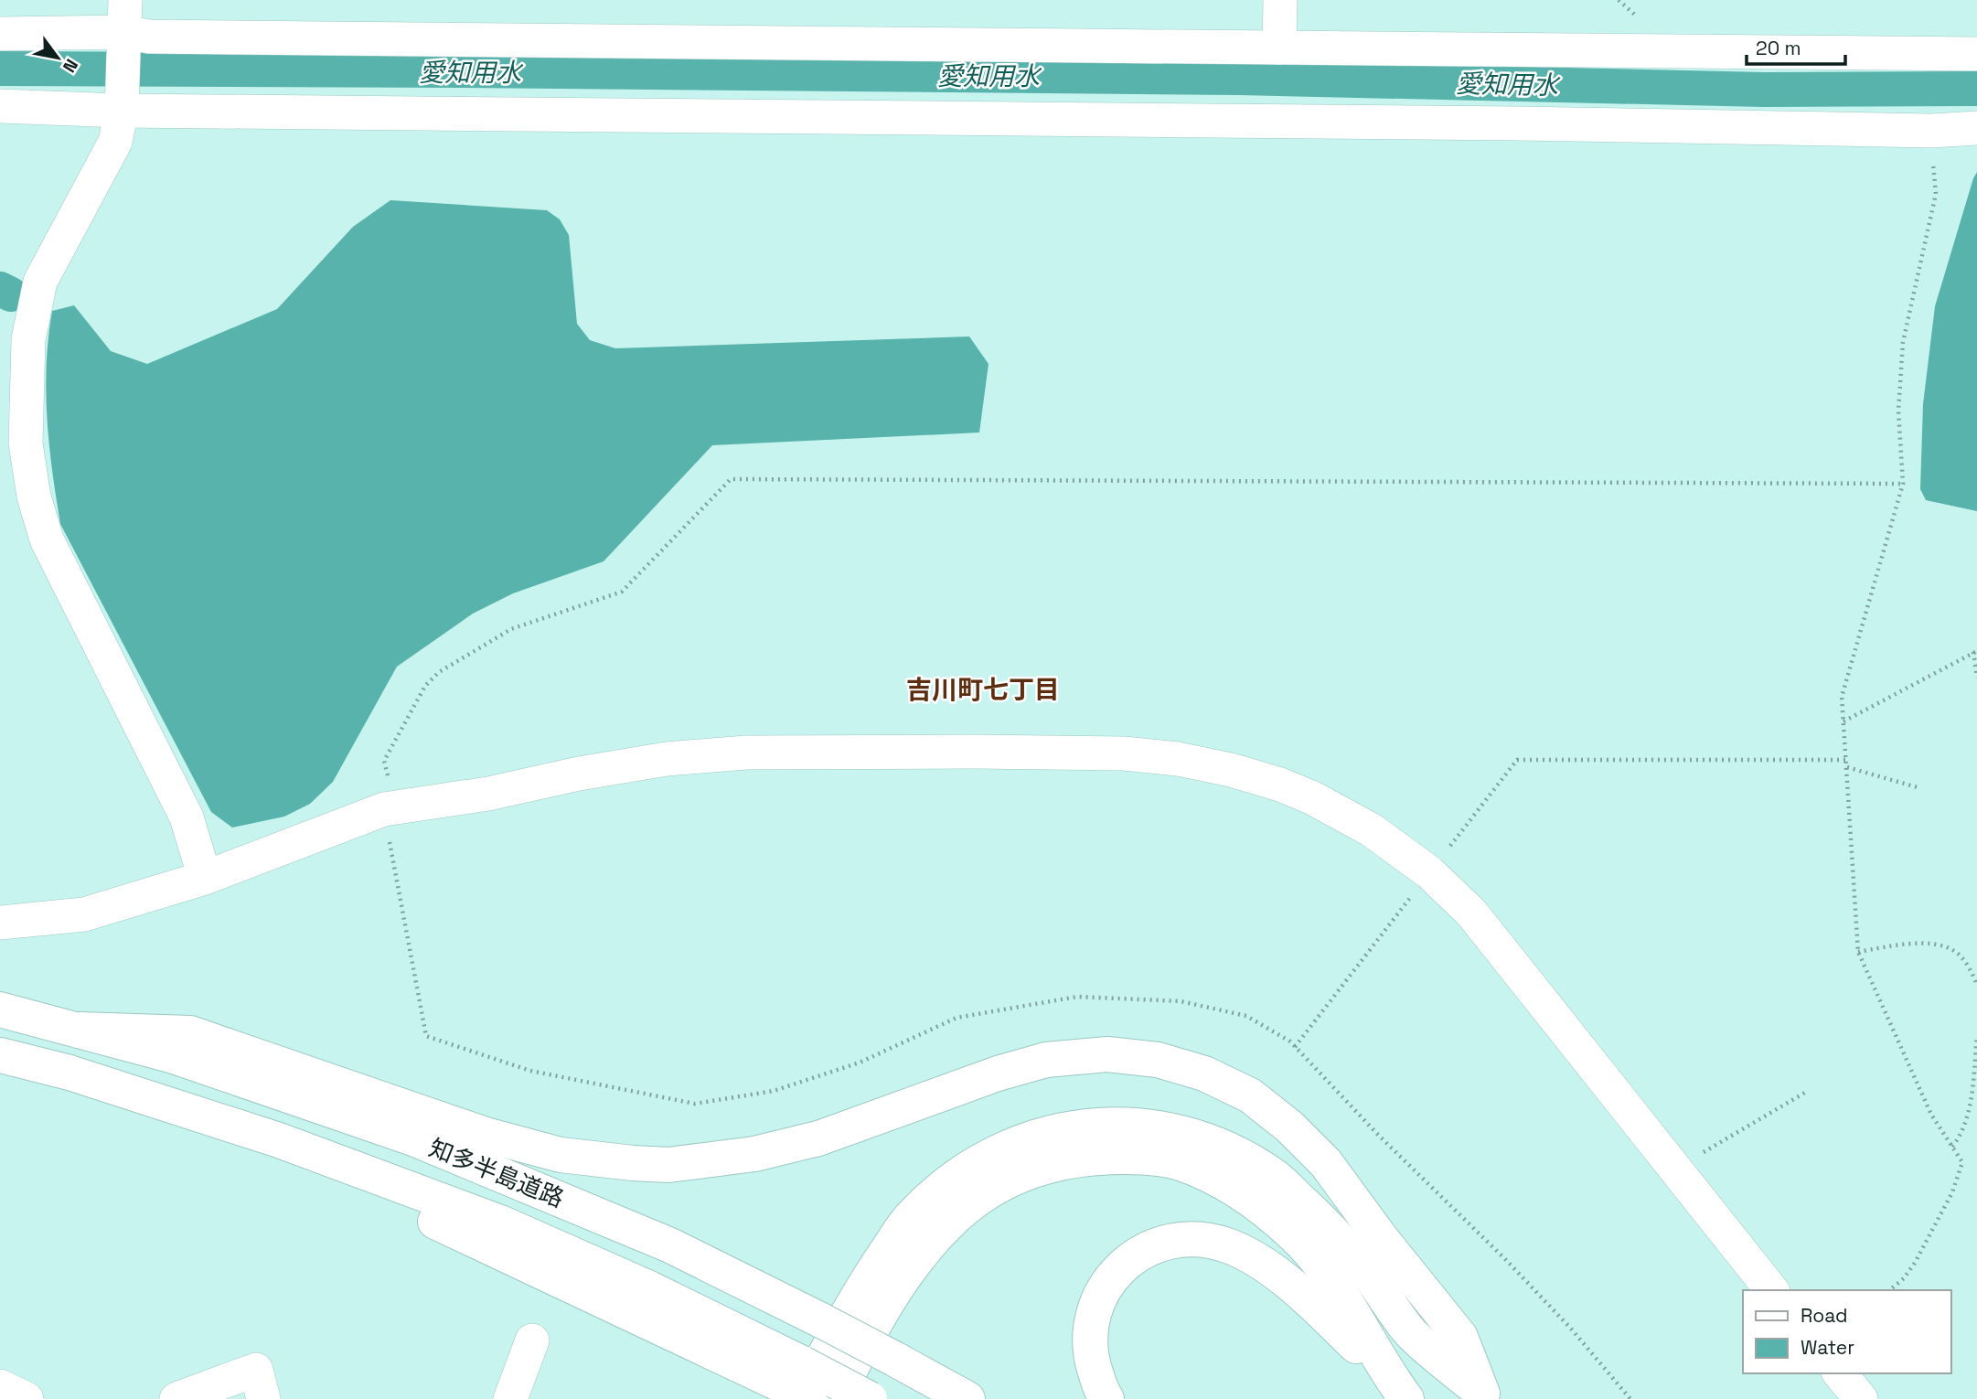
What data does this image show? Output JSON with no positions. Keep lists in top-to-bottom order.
{
  "streets": {
    "highway": ["知多半島道路"]
  },
  "districts": ["吉川町七丁目"],
  "water": ["愛知用水"],
  "legend": ["Road", "Water"],
  "scale_bar": "20 m",
  "north": "bottom right"
}
